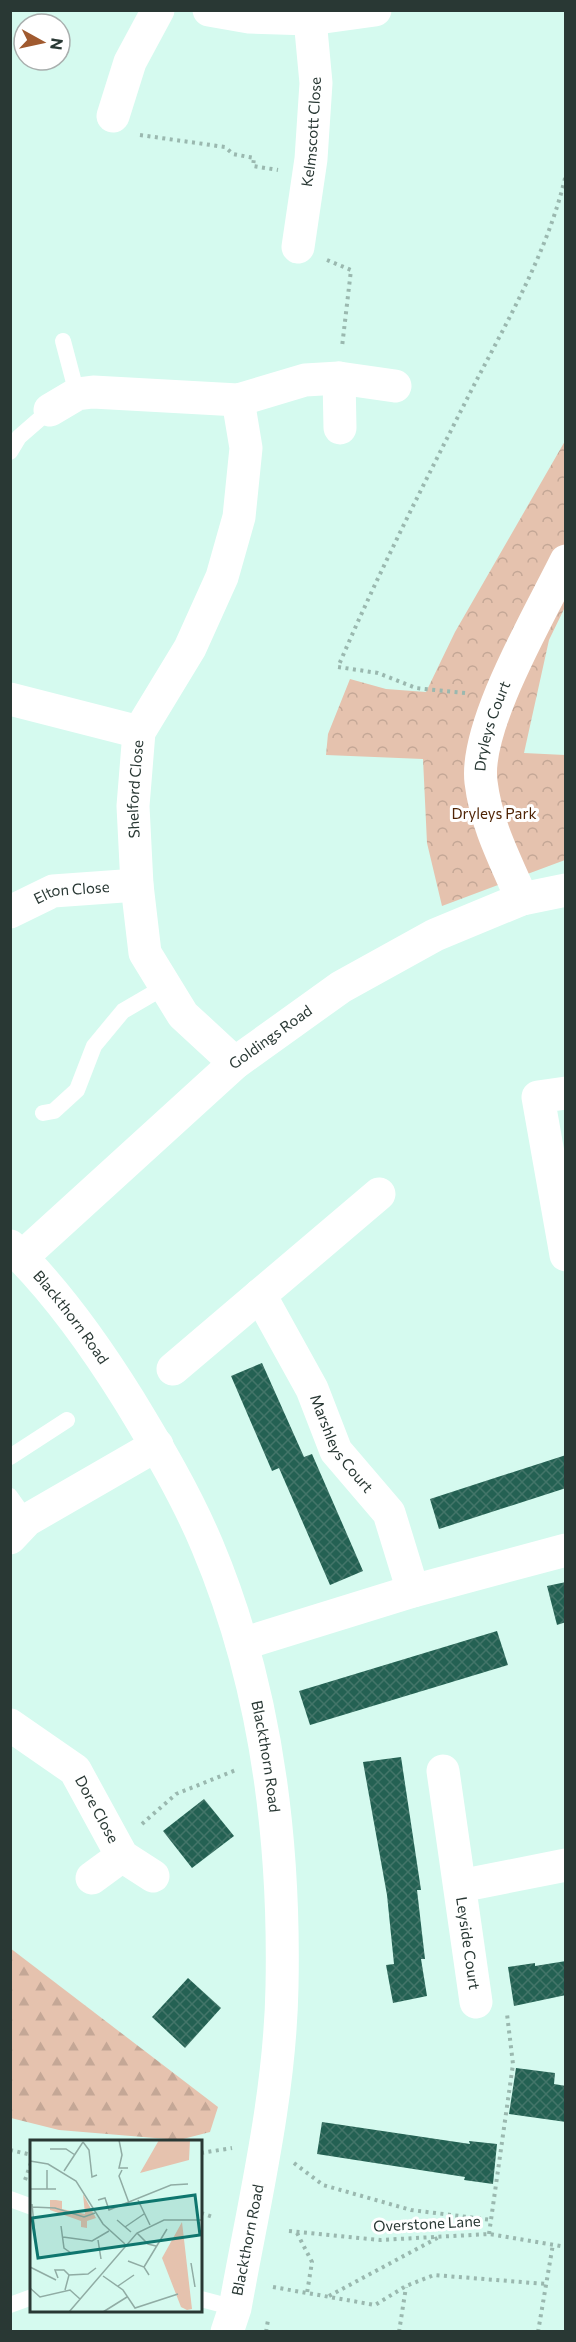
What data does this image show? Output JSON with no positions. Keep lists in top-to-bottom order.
{
  "streets": {
    "street": [
      "Kelmscott Close",
      "Dryleys Court",
      "Shelford Close",
      "Elton Close",
      "Goldings Road",
      "Blackthorn Road",
      "Marshleys Court",
      "Dore Close",
      "Leyside Court"
    ],
    "path": ["Overstone Lane"]
  },
  "crossings": [
    ["Dryleys Court", "Goldings Road"],
    ["Shelford Close", "Elton Close"],
    ["Shelford Close", "Goldings Road"],
    ["Goldings Road", "Blackthorn Road"]
  ],
  "parks": ["Dryleys Park"],
  "north": "right"
}
